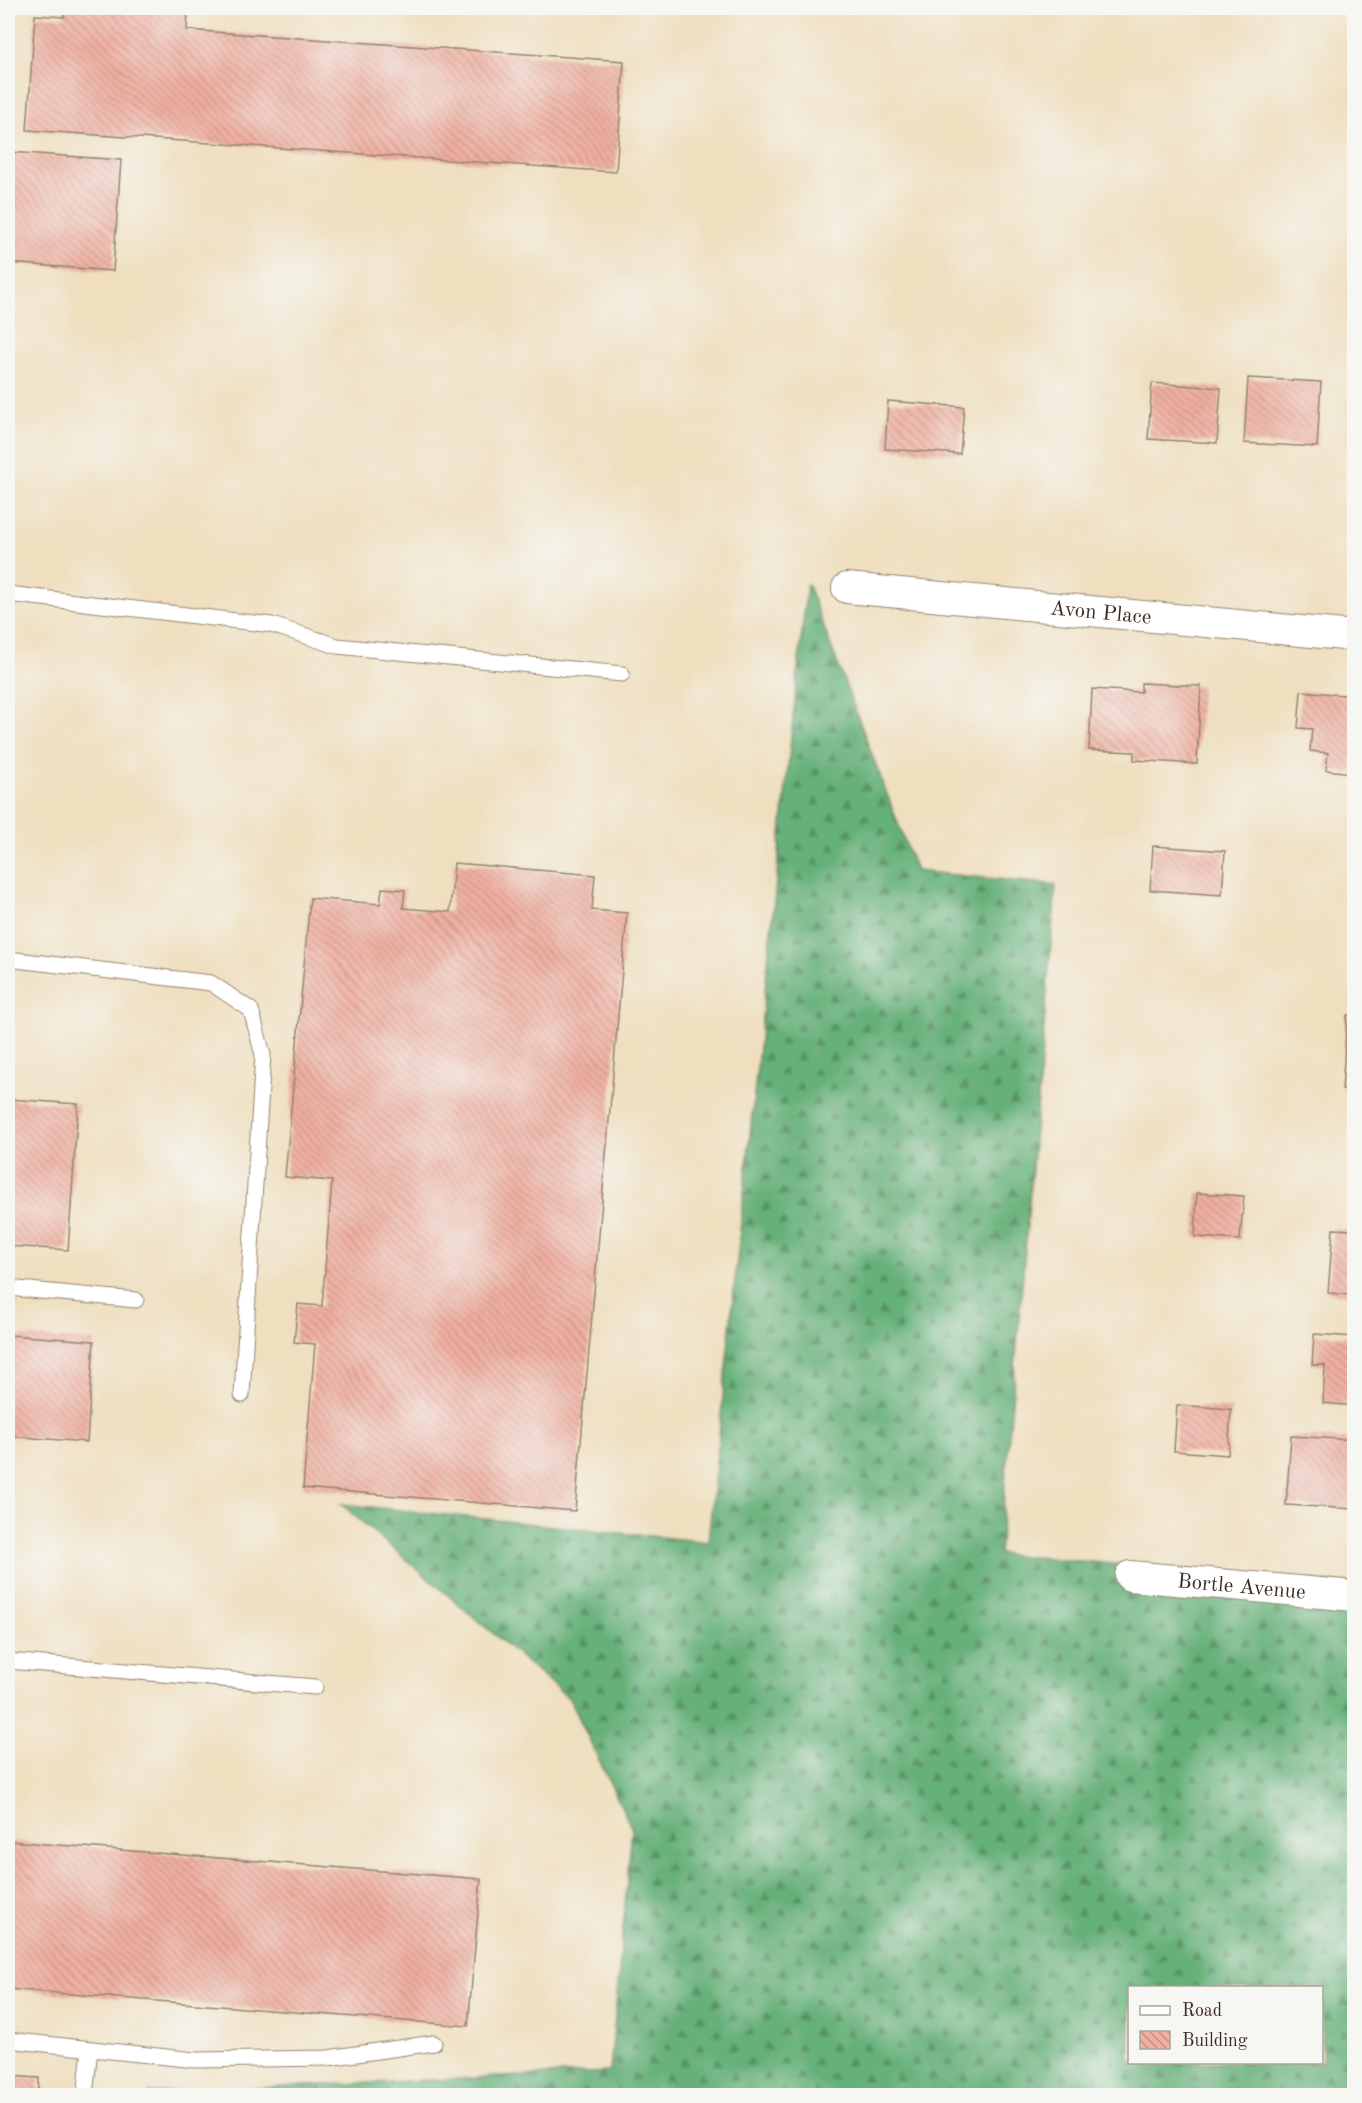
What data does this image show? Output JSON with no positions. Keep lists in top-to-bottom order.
{
  "streets": {
    "street": ["Avon Place", "Bortle Avenue"]
  },
  "legend": ["Road", "Building"]
}
